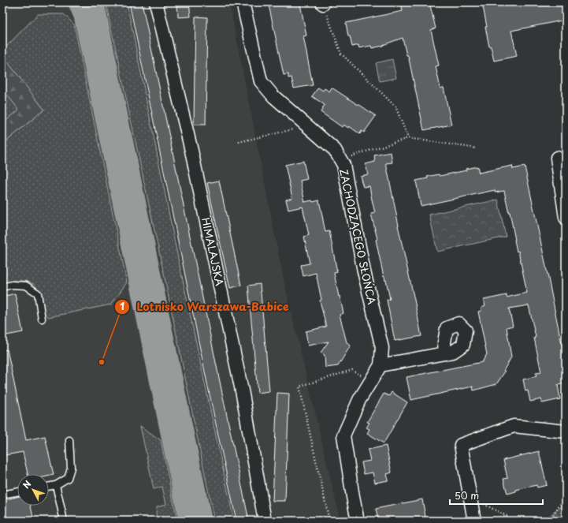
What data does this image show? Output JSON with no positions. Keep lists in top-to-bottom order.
{
  "streets": {
    "street": ["ZACHODZĄCEGO SŁOŃCA", "HIMALAJSKA"]
  },
  "places": ["Lotnisko Warszawa-Babice"],
  "scale_bar": "50 m",
  "north": "top left"
}
